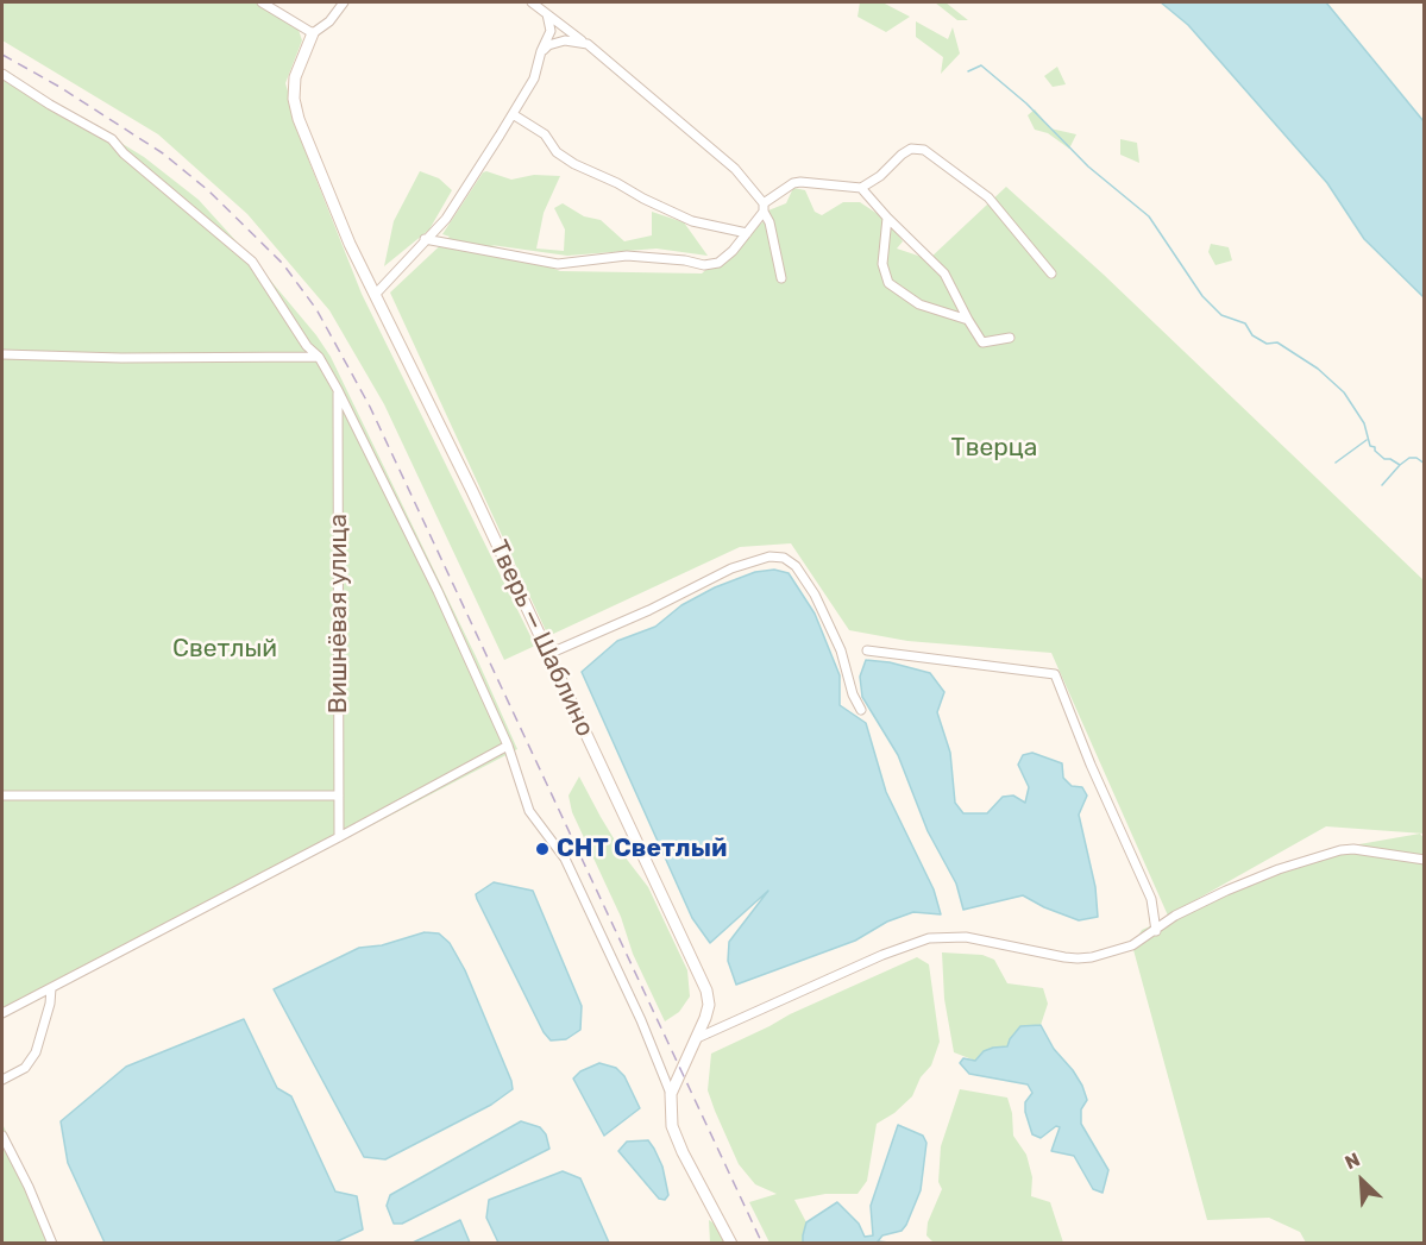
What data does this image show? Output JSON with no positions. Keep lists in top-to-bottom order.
{
  "streets": {
    "street": ["Вишнёвая улица", "Тверь — Шаблино"]
  },
  "parks": ["Тверца", "Светлый"],
  "places": ["СНТ Светлый"],
  "north": "top left"
}
